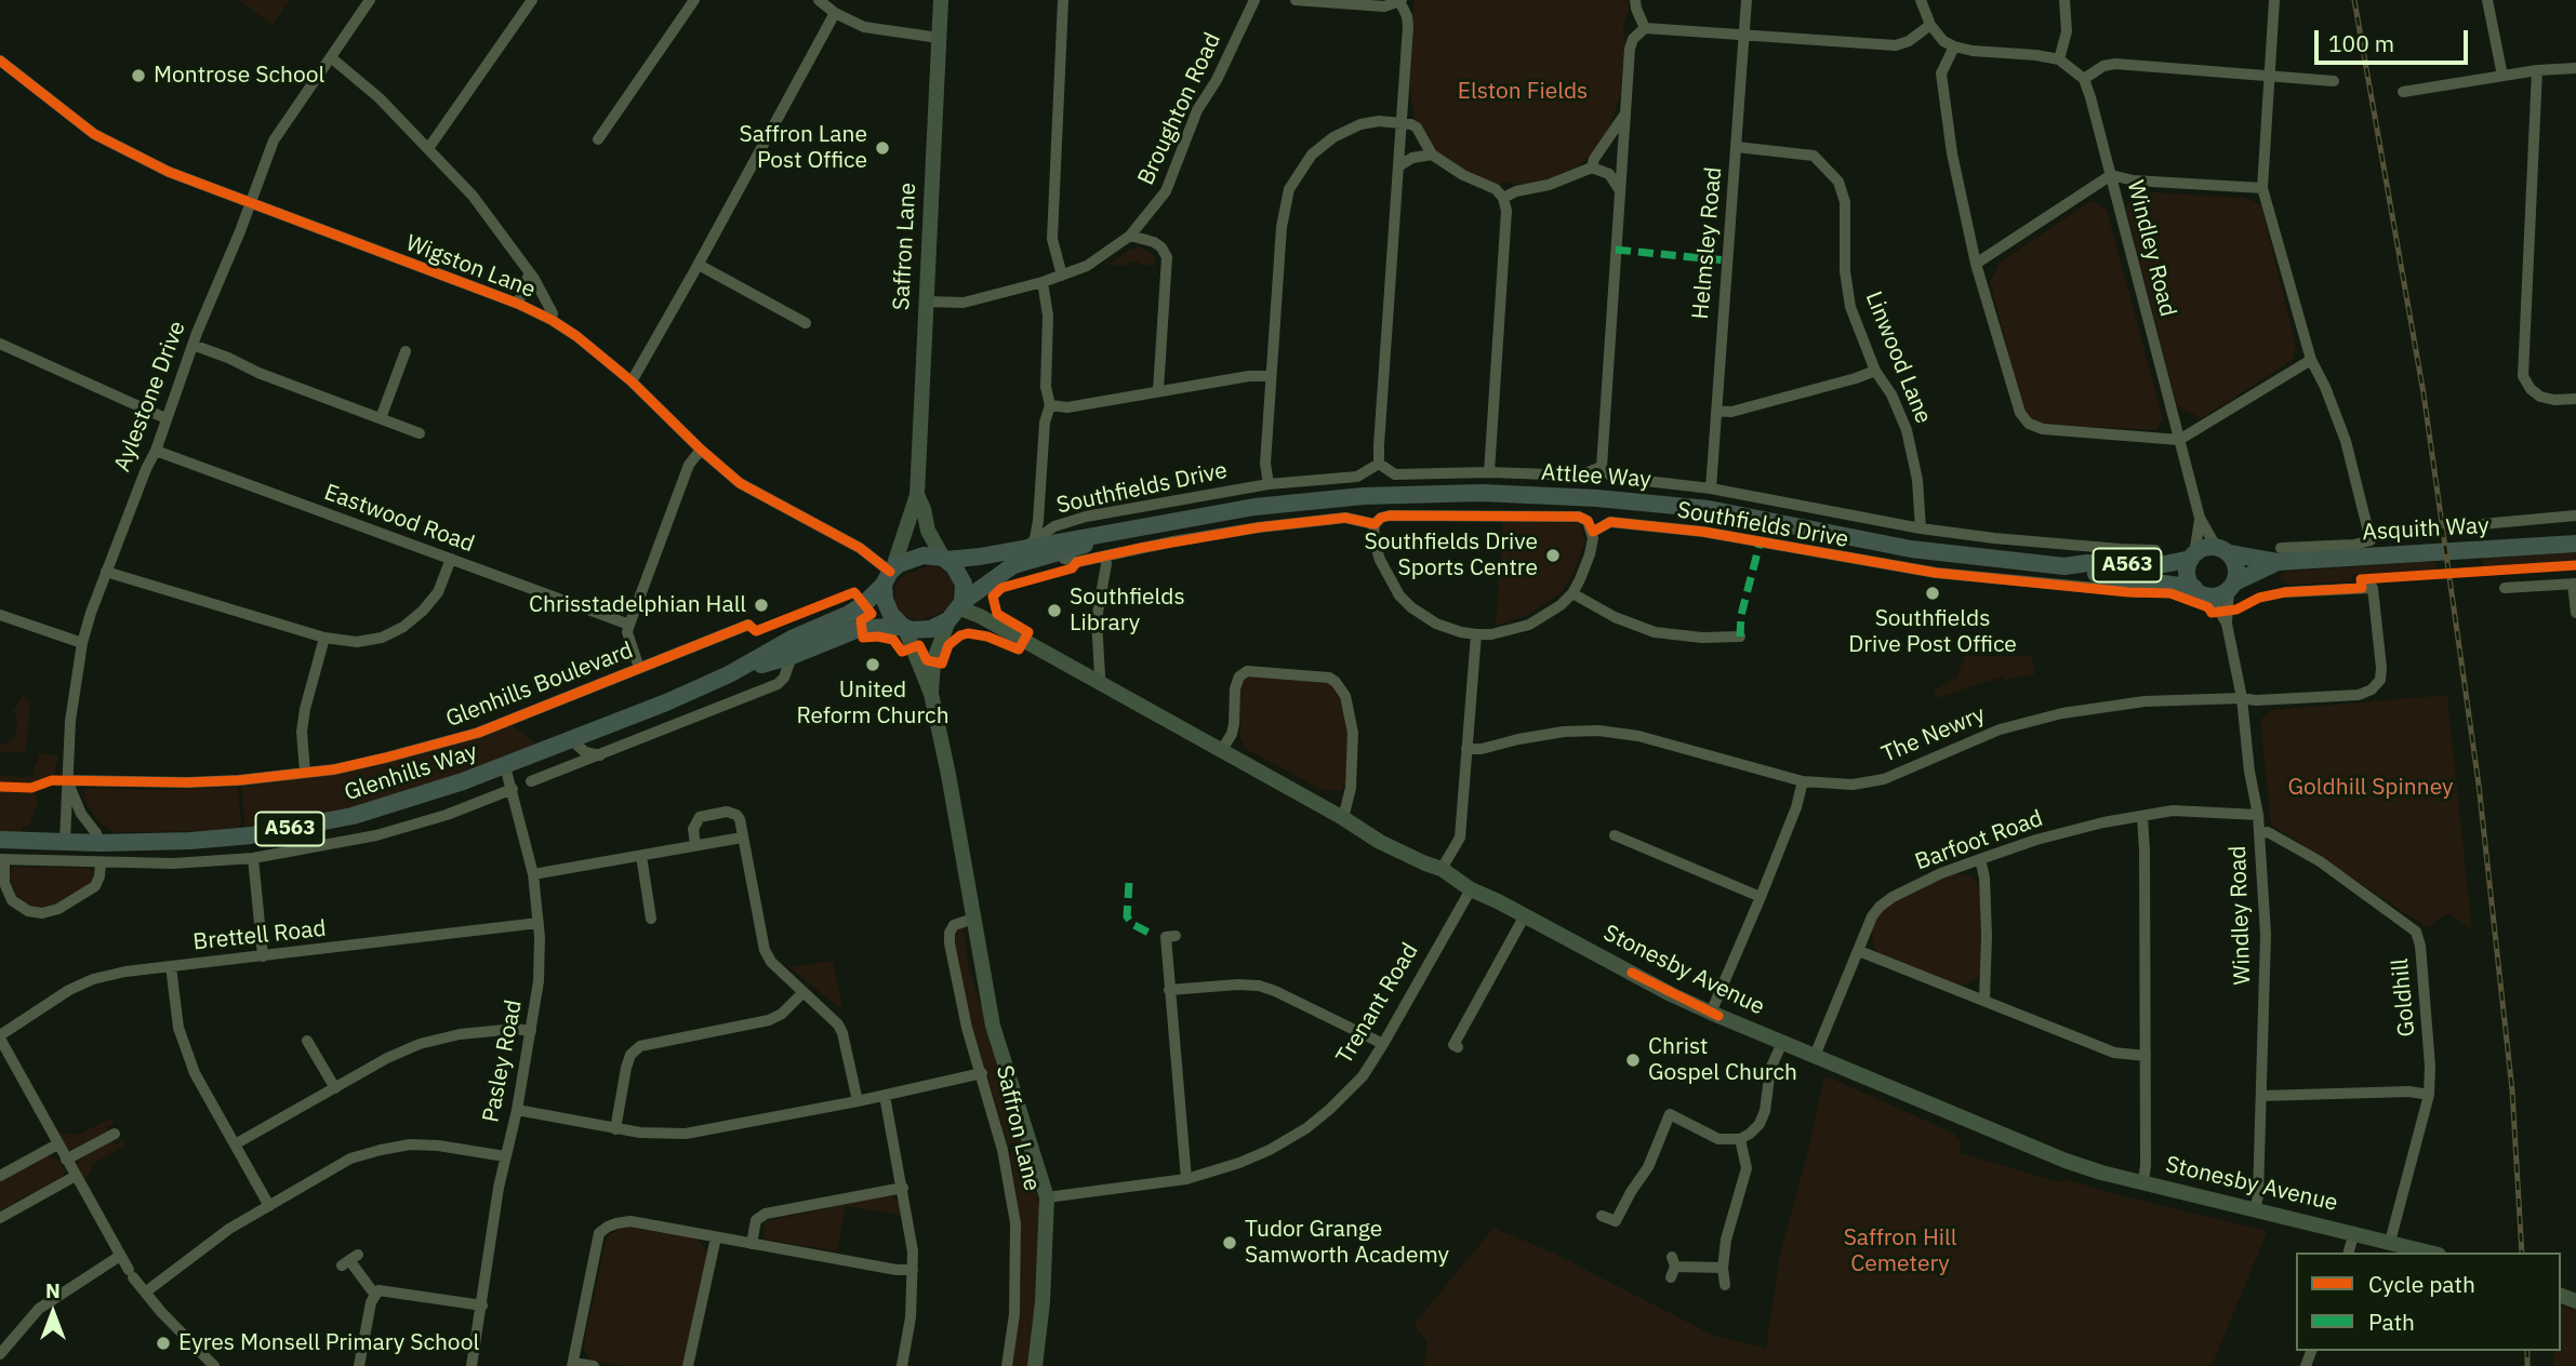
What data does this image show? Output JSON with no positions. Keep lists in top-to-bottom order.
{
  "streets": {
    "highway": [
      "Attlee Way",
      "Asquith Way",
      "A563",
      "Glenhills Way"
    ],
    "main road": ["Saffron Lane", "Stonesby Avenue"],
    "street": [
      "Broughton Road",
      "Helmsley Road",
      "Windley Road",
      "Wigston Lane",
      "Linwood Lane",
      "Aylestone Drive",
      "Southfields Drive",
      "Eastwood Road",
      "Glenhills Boulevard",
      "The Newry",
      "Barfoot Road",
      "Brettell Road",
      "Goldhill",
      "Trenant Road",
      "Pasley Road"
    ]
  },
  "crossings": [
    ["Broughton Road", "Saffron Lane"],
    ["Helmsley Road", "Linwood Lane"],
    ["Helmsley Road", "Southfields Drive"],
    ["Saffron Lane", "Wigston Lane"],
    ["Saffron Lane", "Attlee Way"],
    ["Saffron Lane", "A563"],
    ["Saffron Lane", "Glenhills Way"],
    ["Saffron Lane", "Stonesby Avenue"],
    ["Saffron Lane", "Trenant Road"],
    ["Windley Road", "Attlee Way"],
    ["Windley Road", "Asquith Way"],
    ["Windley Road", "The Newry"],
    ["Windley Road", "Barfoot Road"],
    ["Windley Road", "Stonesby Avenue"],
    ["Windley Road", "Goldhill"],
    ["Wigston Lane", "Aylestone Drive"],
    ["Wigston Lane", "Attlee Way"],
    ["Wigston Lane", "A563"],
    ["Wigston Lane", "Glenhills Way"],
    ["Wigston Lane", "Stonesby Avenue"],
    ["Linwood Lane", "Southfields Drive"],
    ["Aylestone Drive", "Eastwood Road"],
    ["Aylestone Drive", "Glenhills Boulevard"],
    ["Aylestone Drive", "Glenhills Way"],
    ["Attlee Way", "Southfields Drive"],
    ["Attlee Way", "Asquith Way"],
    ["Attlee Way", "A563"],
    ["Attlee Way", "Glenhills Way"],
    ["Attlee Way", "Stonesby Avenue"],
    ["A563", "Glenhills Way"],
    ["A563", "Stonesby Avenue"],
    ["Glenhills Way", "Stonesby Avenue"],
    ["Glenhills Way", "Pasley Road"],
    ["Barfoot Road", "Stonesby Avenue"],
    ["Brettell Road", "Pasley Road"],
    ["Stonesby Avenue", "Goldhill"],
    ["Stonesby Avenue", "Trenant Road"]
  ],
  "parks": ["Elston Fields", "Goldhill Spinney", "Saffron Hill Cemetery"],
  "places": [
    "Montrose School",
    "Saffron Lane Post Office",
    "Southfields Drive Sports Centre",
    "Southfields Drive Post Office",
    "Chrisstadelphian Hall",
    "Southfields Library",
    "United Reform Church",
    "Christ Gospel Church",
    "Tudor Grange Samworth Academy",
    "Eyres Monsell Primary School"
  ],
  "legend": ["Cycle path", "Path"],
  "scale_bar": "100 m",
  "north": "top"
}
